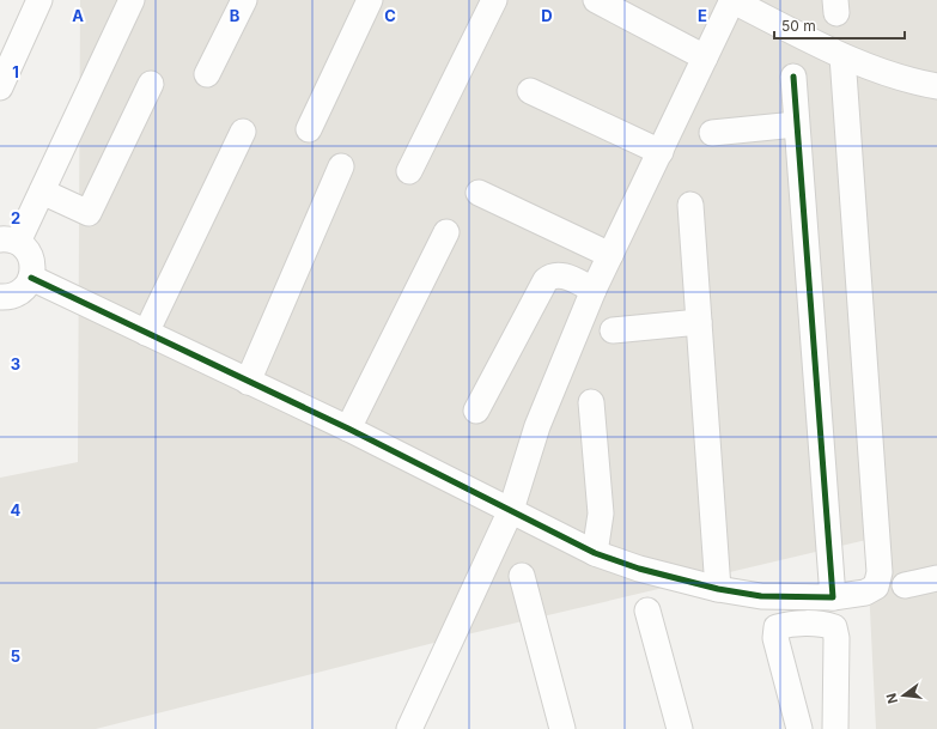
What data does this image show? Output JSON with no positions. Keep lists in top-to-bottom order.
{
  "scale_bar": "50 m",
  "north": "left",
  "grid": {
    "columns": [
      "A",
      "B",
      "C",
      "D",
      "E"
    ],
    "rows": [
      "1",
      "2",
      "3",
      "4",
      "5"
    ]
  }
}
